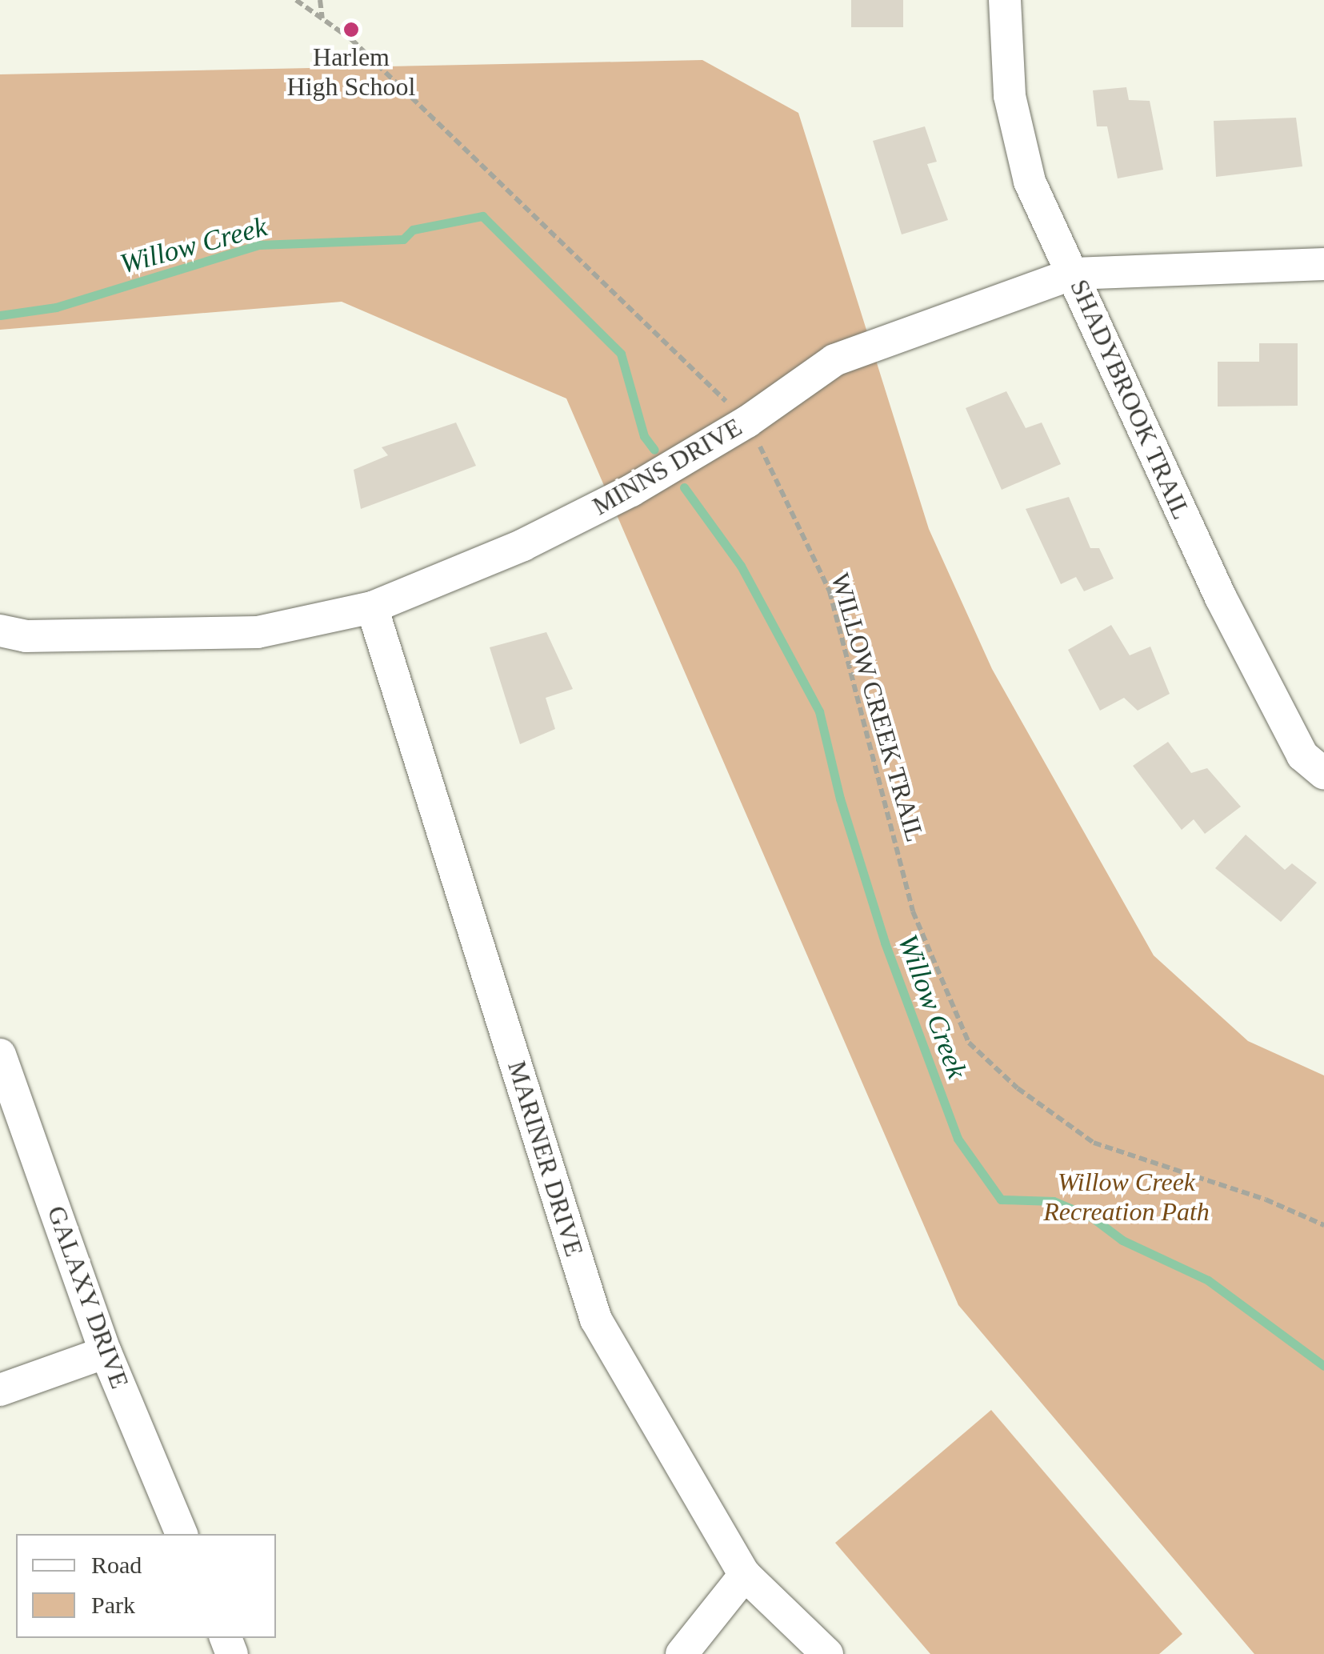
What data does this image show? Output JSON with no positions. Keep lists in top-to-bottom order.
{
  "streets": {
    "street": [
      "SHADYBROOK TRAIL",
      "MINNS DRIVE",
      "MARINER DRIVE",
      "GALAXY DRIVE"
    ],
    "path": ["WILLOW CREEK TRAIL"]
  },
  "crossings": [
    ["SHADYBROOK TRAIL", "MINNS DRIVE"],
    ["MINNS DRIVE", "WILLOW CREEK TRAIL"],
    ["MINNS DRIVE", "MARINER DRIVE"]
  ],
  "water": ["Willow Creek"],
  "parks": ["Willow Creek Recreation Path"],
  "places": ["Harlem High School"],
  "legend": ["Road", "Park"]
}
